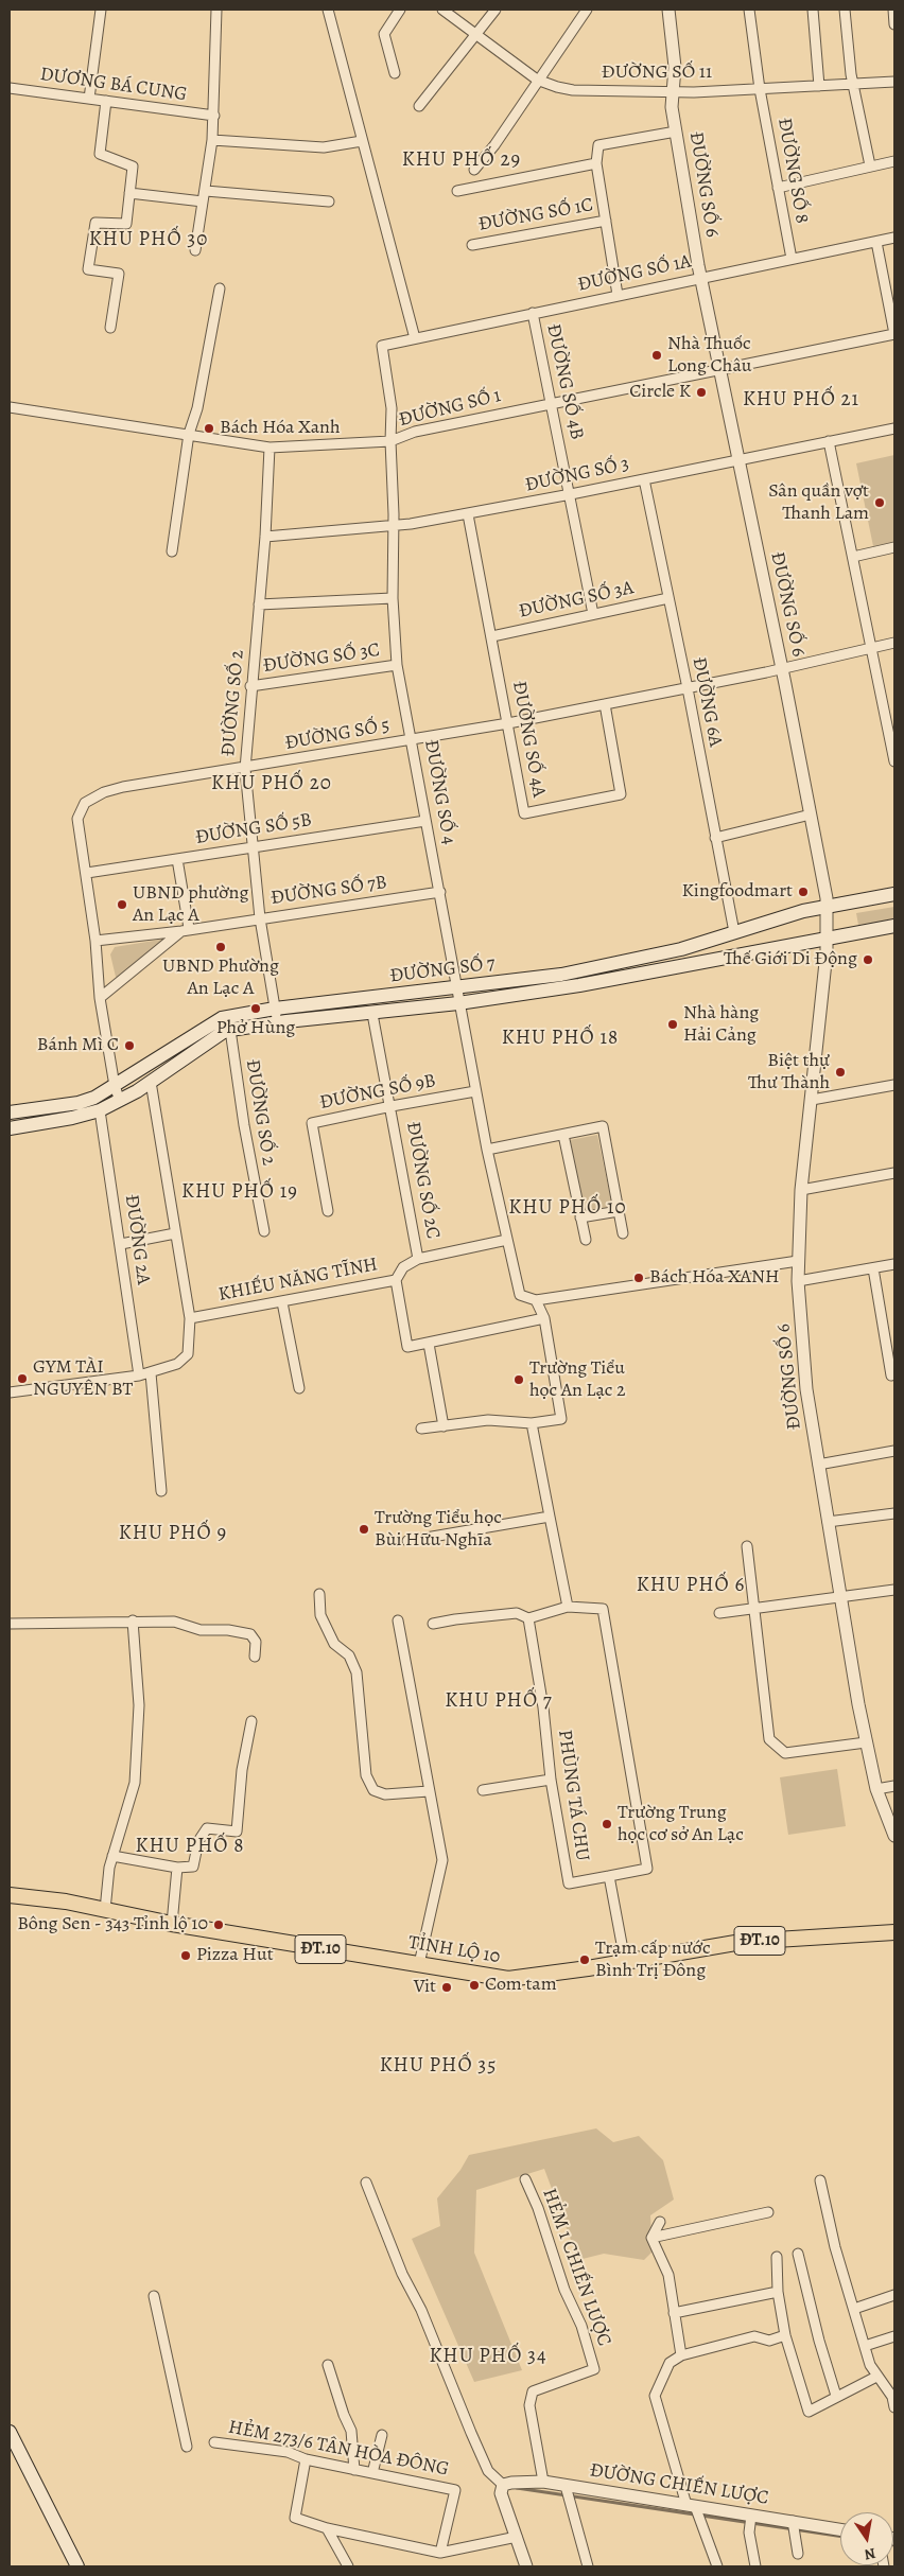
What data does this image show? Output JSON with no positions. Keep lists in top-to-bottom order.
{
  "streets": {
    "main road": ["ĐƯỜNG SỐ 7", "ĐT.10", "TỈNH LỘ 10"],
    "street": [
      "ĐƯỜNG SỐ 11",
      "DƯƠNG BÁ CUNG",
      "ĐƯỜNG SỐ 8",
      "ĐƯỜNG SỐ 6",
      "ĐƯỜNG SỐ 1C",
      "ĐƯỜNG SỐ 1A",
      "ĐƯỜNG SỐ 4B",
      "ĐƯỜNG SỐ 1",
      "ĐƯỜNG SỐ 3",
      "ĐƯỜNG SỐ 3A",
      "ĐƯỜNG SỐ 3C",
      "ĐƯỜNG 6A",
      "ĐƯỜNG SỐ 2",
      "ĐƯỜNG SỐ 5",
      "ĐƯỜNG SỐ 4A",
      "ĐƯỜNG SỐ 4",
      "ĐƯỜNG SỐ 5B",
      "ĐƯỜNG SỐ 7B",
      "ĐƯỜNG SỐ 9B",
      "ĐƯỜNG SỐ 2C",
      "ĐƯỜNG 2A",
      "KHIẾU NĂNG TĨNH",
      "PHÙNG TÁ CHU",
      "HẺM 1 CHIẾN LƯỢC",
      "HẺM 273/6 TÂN HÒA ĐÔNG",
      "ĐƯỜNG CHIẾN LƯỢC"
    ]
  },
  "crossings": [
    ["ĐƯỜNG SỐ 11", "ĐƯỜNG SỐ 8"],
    ["ĐƯỜNG SỐ 11", "ĐƯỜNG SỐ 6"],
    ["ĐƯỜNG SỐ 8", "ĐƯỜNG SỐ 1A"],
    ["ĐƯỜNG SỐ 6", "ĐƯỜNG SỐ 1A"],
    ["ĐƯỜNG SỐ 6", "ĐƯỜNG SỐ 1"],
    ["ĐƯỜNG SỐ 6", "ĐƯỜNG SỐ 3"],
    ["ĐƯỜNG SỐ 6", "ĐƯỜNG SỐ 5"],
    ["ĐƯỜNG SỐ 6", "ĐƯỜNG SỐ 7"],
    ["ĐƯỜNG SỐ 1A", "ĐƯỜNG SỐ 4B"],
    ["ĐƯỜNG SỐ 1A", "ĐƯỜNG SỐ 4"],
    ["ĐƯỜNG SỐ 4B", "ĐƯỜNG SỐ 1"],
    ["ĐƯỜNG SỐ 4B", "ĐƯỜNG SỐ 3"],
    ["ĐƯỜNG SỐ 4B", "ĐƯỜNG SỐ 3A"],
    ["ĐƯỜNG SỐ 1", "ĐƯỜNG SỐ 2"],
    ["ĐƯỜNG SỐ 1", "ĐƯỜNG SỐ 4"],
    ["ĐƯỜNG SỐ 3", "ĐƯỜNG 6A"],
    ["ĐƯỜNG SỐ 3", "ĐƯỜNG SỐ 2"],
    ["ĐƯỜNG SỐ 3", "ĐƯỜNG SỐ 4A"],
    ["ĐƯỜNG SỐ 3", "ĐƯỜNG SỐ 4"],
    ["ĐƯỜNG SỐ 3A", "ĐƯỜNG 6A"],
    ["ĐƯỜNG SỐ 3A", "ĐƯỜNG SỐ 4A"],
    ["ĐƯỜNG SỐ 3C", "ĐƯỜNG SỐ 2"],
    ["ĐƯỜNG SỐ 3C", "ĐƯỜNG SỐ 4"],
    ["ĐƯỜNG 6A", "ĐƯỜNG SỐ 5"],
    ["ĐƯỜNG 6A", "ĐƯỜNG SỐ 7"],
    ["ĐƯỜNG SỐ 2", "ĐƯỜNG SỐ 5"],
    ["ĐƯỜNG SỐ 2", "ĐƯỜNG SỐ 5B"],
    ["ĐƯỜNG SỐ 2", "ĐƯỜNG SỐ 7B"],
    ["ĐƯỜNG SỐ 2", "ĐƯỜNG SỐ 7"],
    ["ĐƯỜNG SỐ 5", "ĐƯỜNG SỐ 4A"],
    ["ĐƯỜNG SỐ 5", "ĐƯỜNG SỐ 4"],
    ["ĐƯỜNG SỐ 5", "ĐƯỜNG SỐ 5B"],
    ["ĐƯỜNG SỐ 5", "ĐƯỜNG SỐ 7B"],
    ["ĐƯỜNG SỐ 5", "ĐƯỜNG SỐ 7"],
    ["ĐƯỜNG SỐ 4", "ĐƯỜNG SỐ 5B"],
    ["ĐƯỜNG SỐ 4", "ĐƯỜNG SỐ 7B"],
    ["ĐƯỜNG SỐ 4", "ĐƯỜNG SỐ 7"],
    ["ĐƯỜNG SỐ 4", "ĐƯỜNG SỐ 9B"],
    ["ĐƯỜNG SỐ 4", "KHIẾU NĂNG TĨNH"],
    ["ĐƯỜNG SỐ 7", "ĐƯỜNG SỐ 2C"],
    ["ĐƯỜNG SỐ 7", "ĐƯỜNG 2A"],
    ["ĐƯỜNG SỐ 9B", "ĐƯỜNG SỐ 2C"],
    ["ĐƯỜNG SỐ 2C", "KHIẾU NĂNG TĨNH"],
    ["PHÙNG TÁ CHU", "TỈNH LỘ 10"],
    ["HẺM 1 CHIẾN LƯỢC", "ĐƯỜNG CHIẾN LƯỢC"]
  ],
  "districts": [
    "KHU PHỐ 29",
    "KHU PHỐ 30",
    "KHU PHỐ 21",
    "KHU PHỐ 20",
    "KHU PHỐ 18",
    "KHU PHỐ 19",
    "KHU PHỐ 10",
    "KHU PHỐ 9",
    "KHU PHỐ 6",
    "KHU PHỐ 7",
    "KHU PHỐ 8",
    "KHU PHỐ 35",
    "KHU PHỐ 34"
  ],
  "places": [
    "Nhà Thuốc Long Châu",
    "Circle K",
    "Bách Hóa Xanh",
    "Sân quần vợt Thanh Lam",
    "Kingfoodmart",
    "UBND phường An Lạc A",
    "UBND Phường An Lạc A",
    "Thế Giới Di Động",
    "Phở Hùng",
    "Nhà hàng Hải Cảng",
    "Bánh Mì C",
    "Biệt thự Thư Thành",
    "Bách Hóa XANH",
    "GYM TÀI NGUYÊN BT",
    "Trường Tiểu học An Lạc 2",
    "Trường Tiểu học Bùi Hữu Nghĩa",
    "Trường Trung học cơ sở An Lạc",
    "Bông Sen - 343 Tỉnh lộ 10",
    "Pizza Hut",
    "Trạm cấp nước Bình Trị Đông",
    "Com tam",
    "Vit"
  ],
  "north": "bottom"
}
